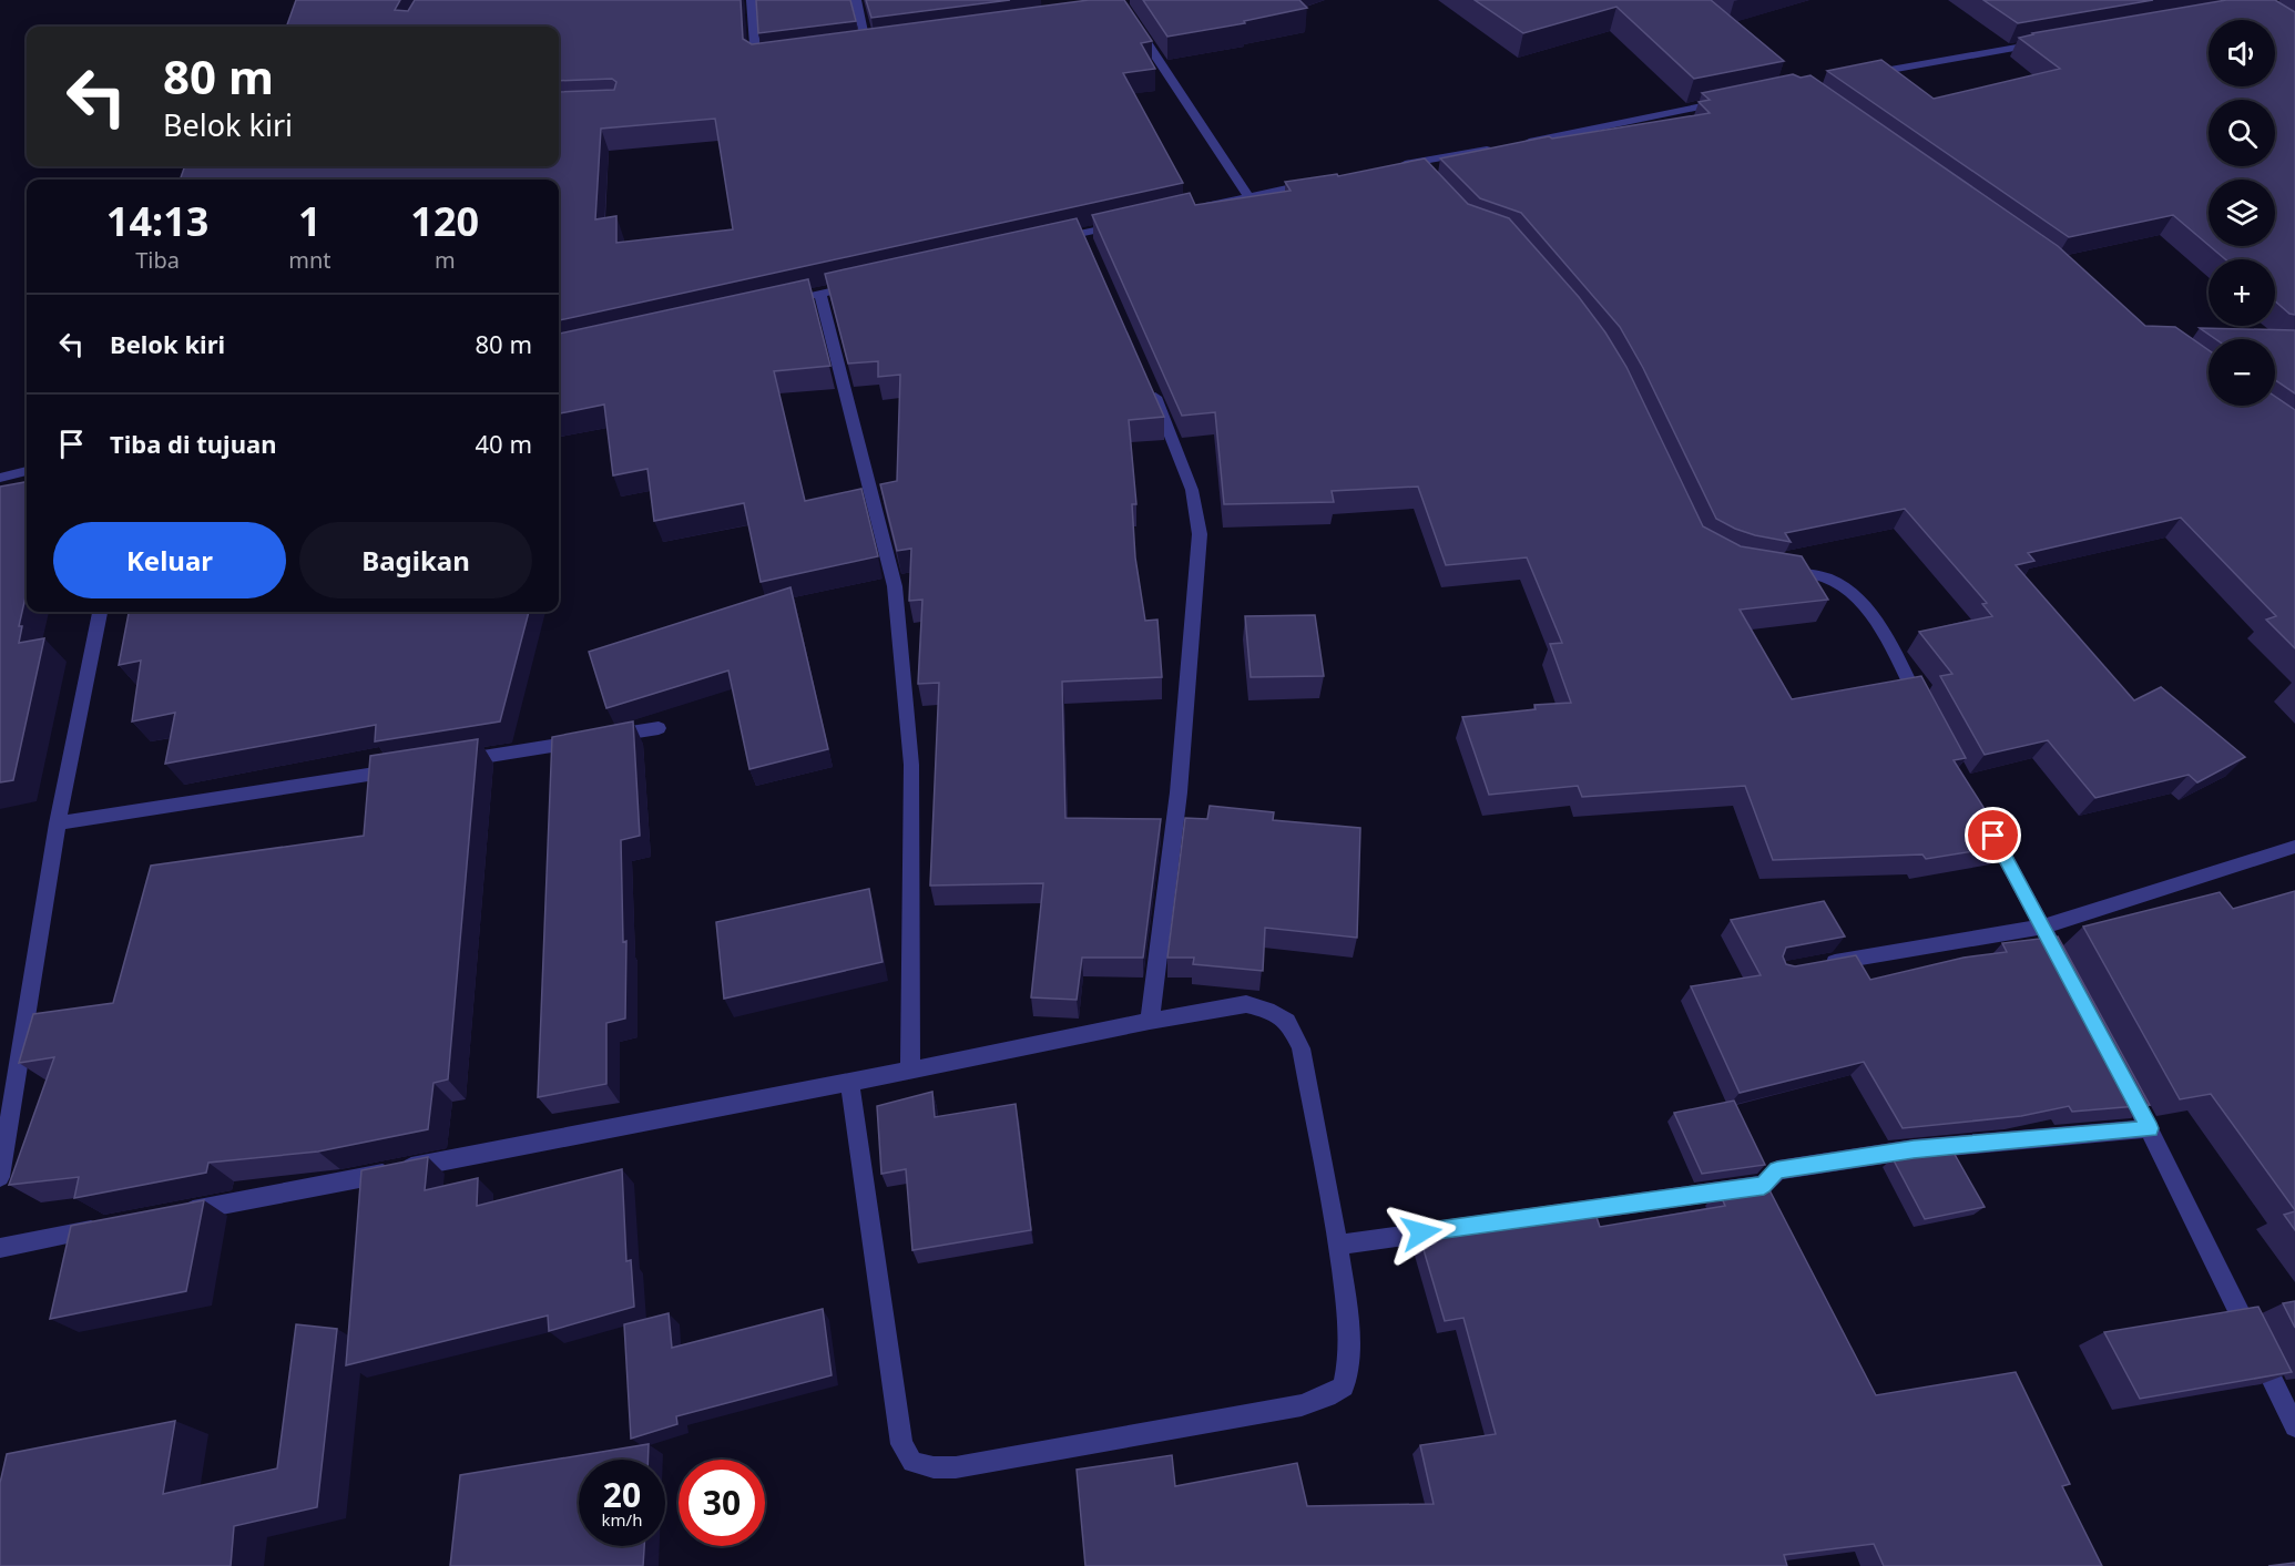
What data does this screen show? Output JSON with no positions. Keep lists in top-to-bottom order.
{
  "page": {
    "map_buttons": ["+", "−"],
    "turn": ["80 m", "Belok kiri"],
    "eta": [
      "14:13",
      "Tiba",
      "1",
      "mnt",
      "120",
      "m"
    ],
    "list": [
      {
        "name": "Belok kiri",
        "value": "80 m"
      },
      {
        "name": "Tiba di tujuan",
        "value": "40 m"
      }
    ],
    "buttons": ["Keluar", "Bagikan"],
    "speed": "20 km/h",
    "limit": "30"
  }
}
